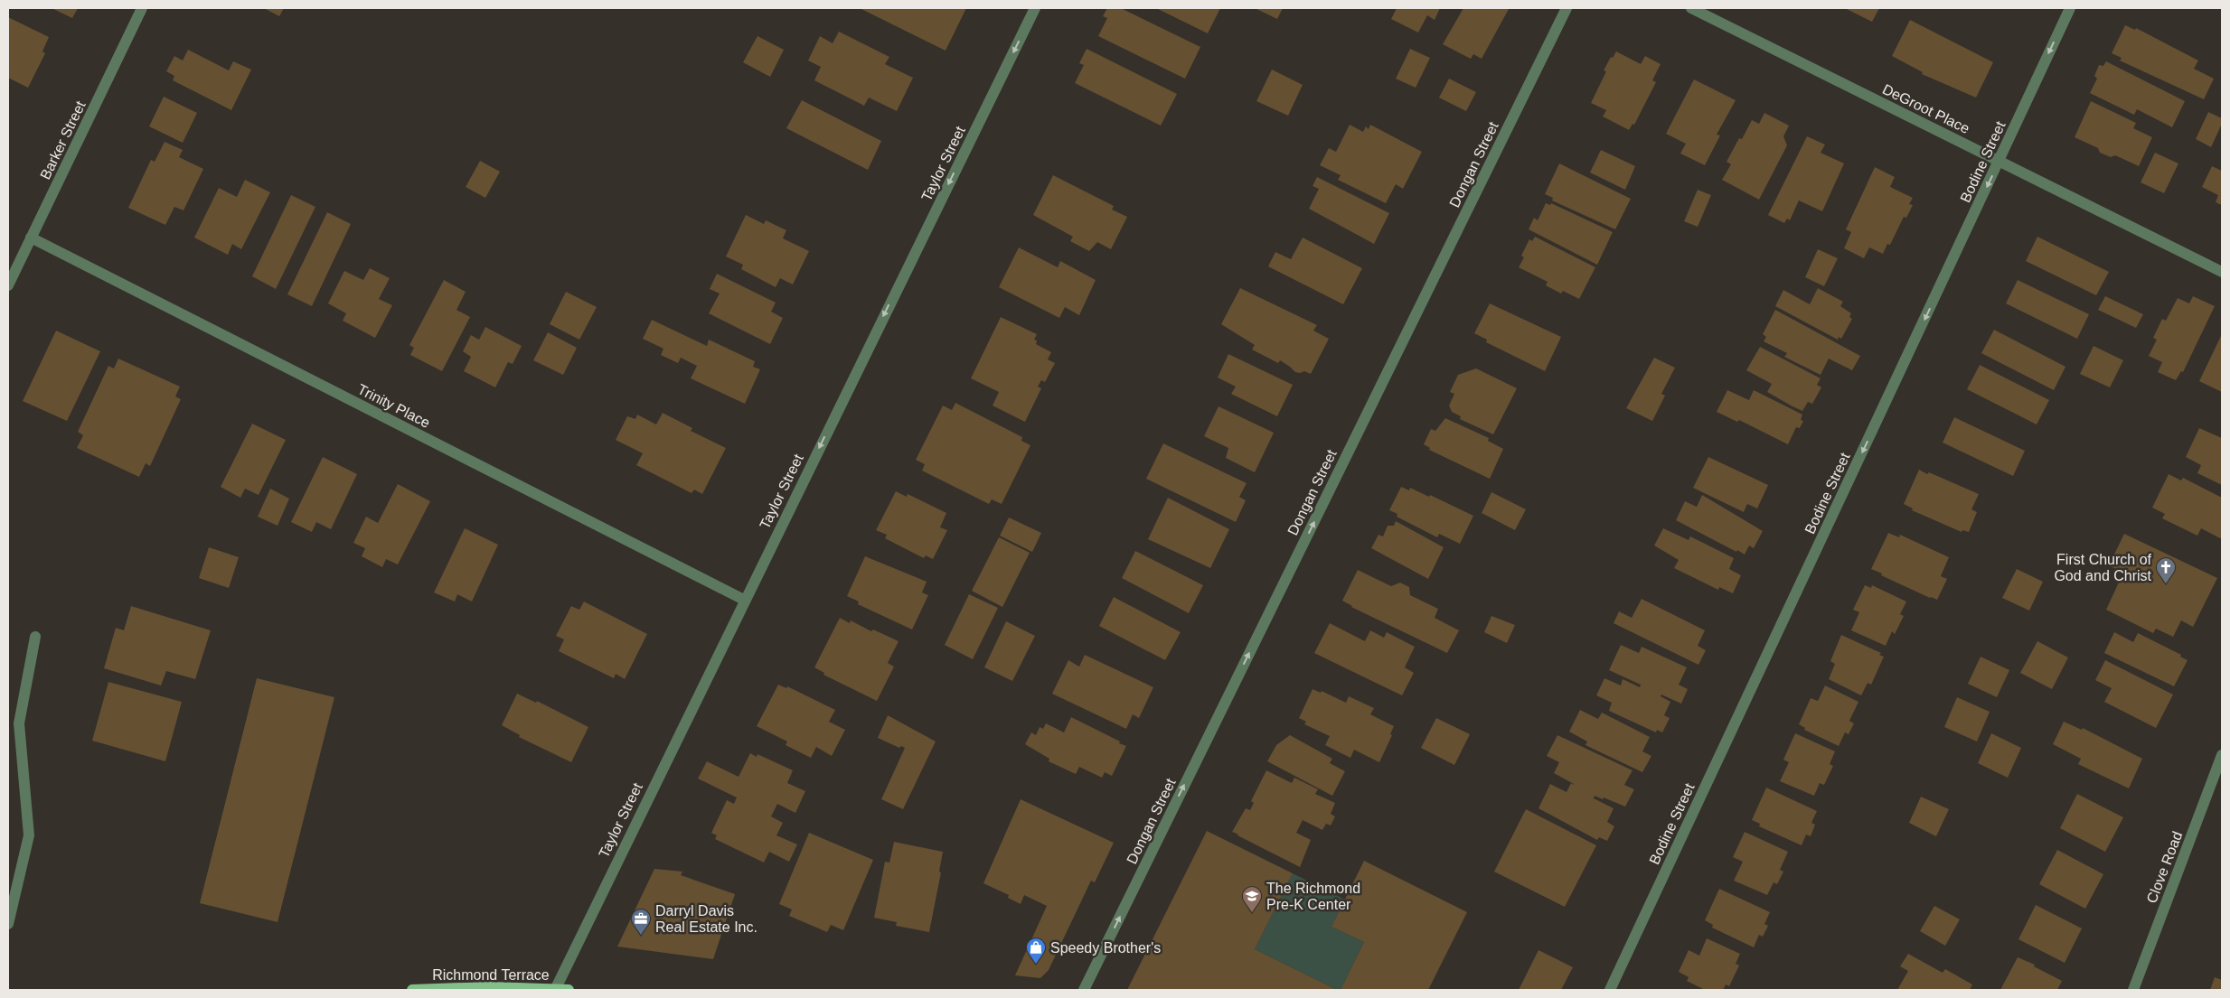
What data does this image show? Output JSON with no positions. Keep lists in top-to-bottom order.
{
  "streets": {
    "main road": ["Richmond Terrace"],
    "street": [
      "DeGroot Place",
      "Barker Street",
      "Bodine Street",
      "Taylor Street",
      "Dongan Street",
      "Trinity Place",
      "Clove Road"
    ]
  },
  "crossings": [
    ["DeGroot Place", "Bodine Street"],
    ["Barker Street", "Trinity Place"],
    ["Taylor Street", "Trinity Place"],
    ["Taylor Street", "Richmond Terrace"]
  ],
  "one_way": ["Bodine Street", "Taylor Street", "Dongan Street"],
  "places": {
    "church": ["First Church of God and Christ"],
    "school or university": ["The Richmond Pre-K Center"],
    "office": ["Darryl Davis Real Estate Inc."],
    "shop": ["Speedy Brother's"]
  }
}
